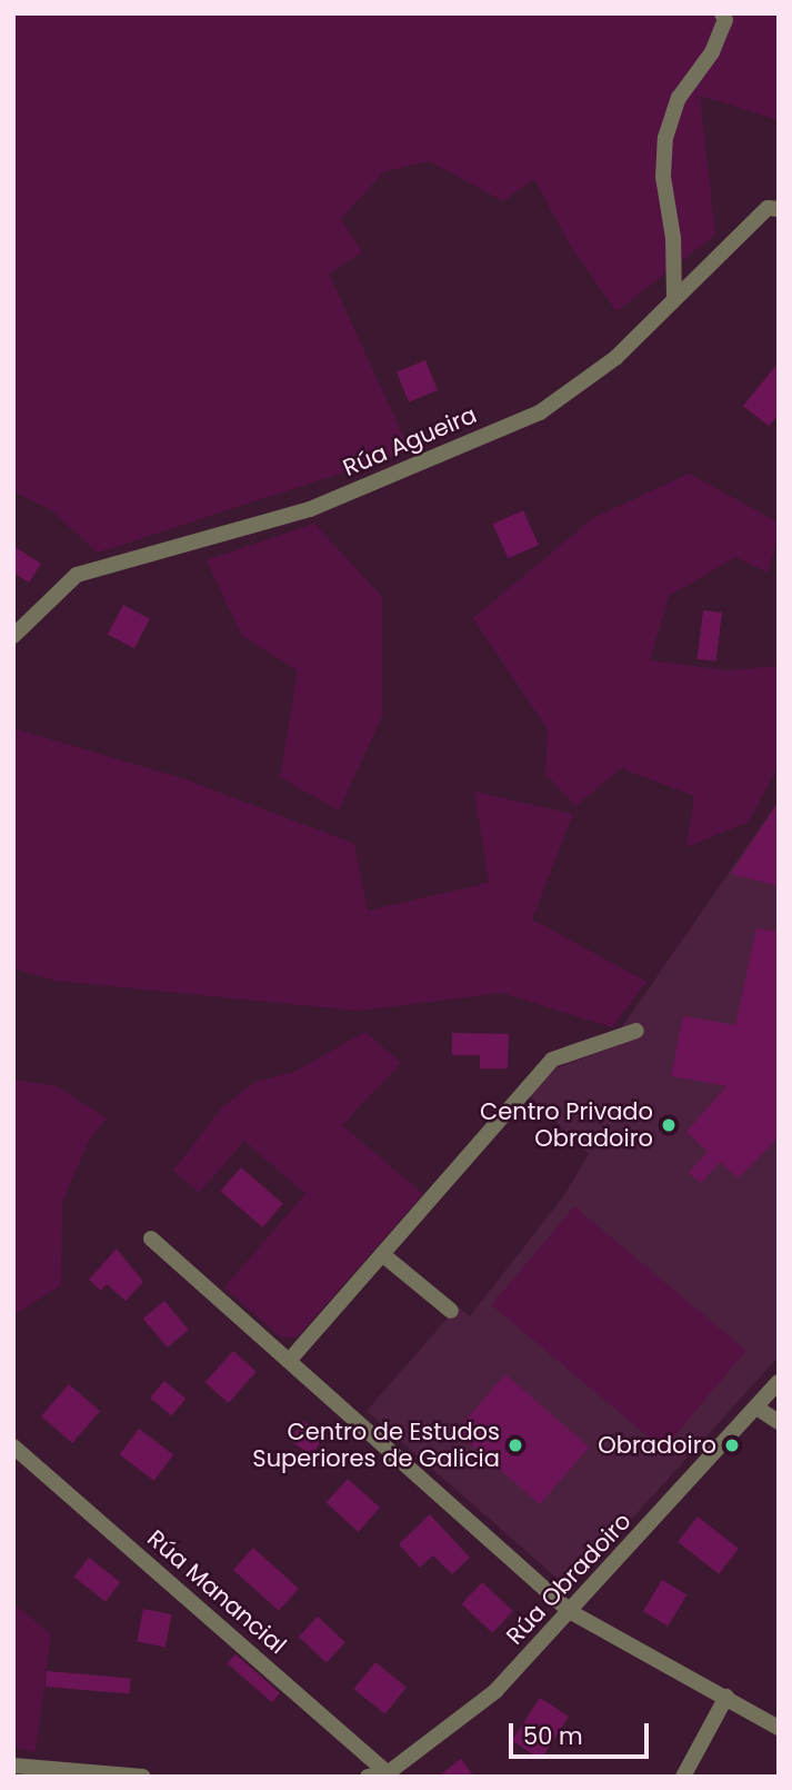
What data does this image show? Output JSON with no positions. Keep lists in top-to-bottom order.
{
  "streets": {
    "street": ["Rúa Agueira", "Rúa Obradoiro", "Rúa Manancial"]
  },
  "crossings": [
    ["Rúa Obradoiro", "Rúa Manancial"]
  ],
  "places": ["Centro Privado Obradoiro", "Centro de Estudos Superiores de Galicia", "Obradoiro"],
  "scale_bar": "50 m"
}
